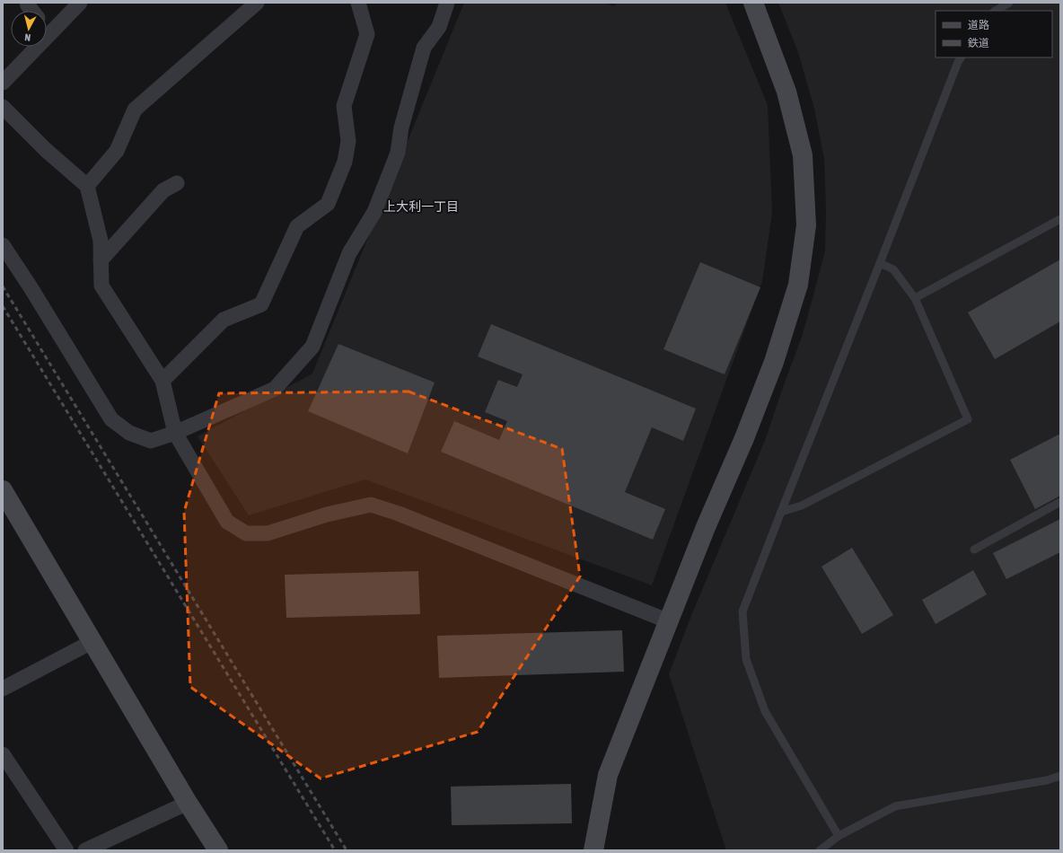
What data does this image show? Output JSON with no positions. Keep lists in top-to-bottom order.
{
  "districts": ["上大利一丁目"],
  "legend": ["道路", "鉄道"],
  "north": "bottom"
}
